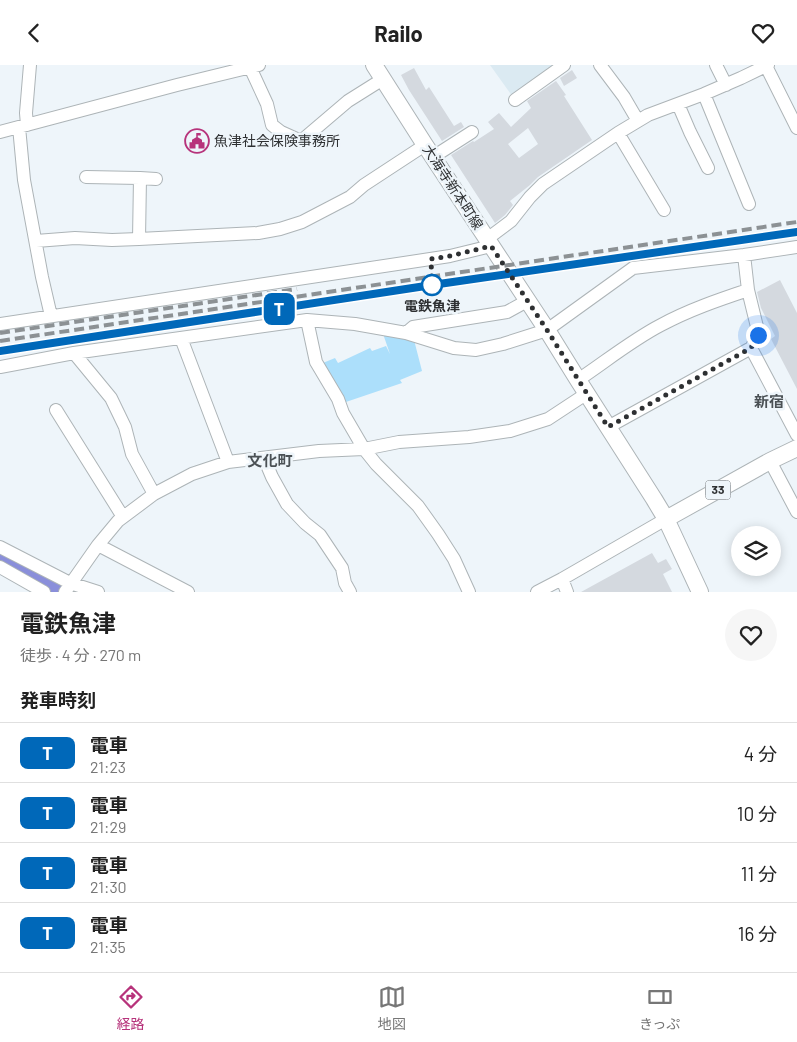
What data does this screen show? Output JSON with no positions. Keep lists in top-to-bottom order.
{
  "streets": {
    "main road": ["大海寺新本町線", "33"]
  },
  "crossings": [
    ["大海寺新本町線", "33"]
  ],
  "districts": ["新宿", "文化町"],
  "places": {
    "public building": ["魚津社会保険事務所"],
    "other": ["電鉄魚津"]
  },
  "page": {
    "header": "Railo",
    "on_map": "T",
    "heading": [
      ["電鉄魚津", "徒歩 · 4 分 · 270 m"],
      "発車時刻"
    ],
    "list": [
      {
        "mark": "T",
        "name": "電車",
        "note": "21:23",
        "value": "4 分"
      },
      {
        "mark": "T",
        "name": "電車",
        "note": "21:29",
        "value": "10 分"
      },
      {
        "mark": "T",
        "name": "電車",
        "note": "21:30",
        "value": "11 分"
      },
      {
        "mark": "T",
        "name": "電車",
        "note": "21:35",
        "value": "16 分"
      }
    ],
    "tabs": ["経路", "地図", "きっぷ"]
  }
}
